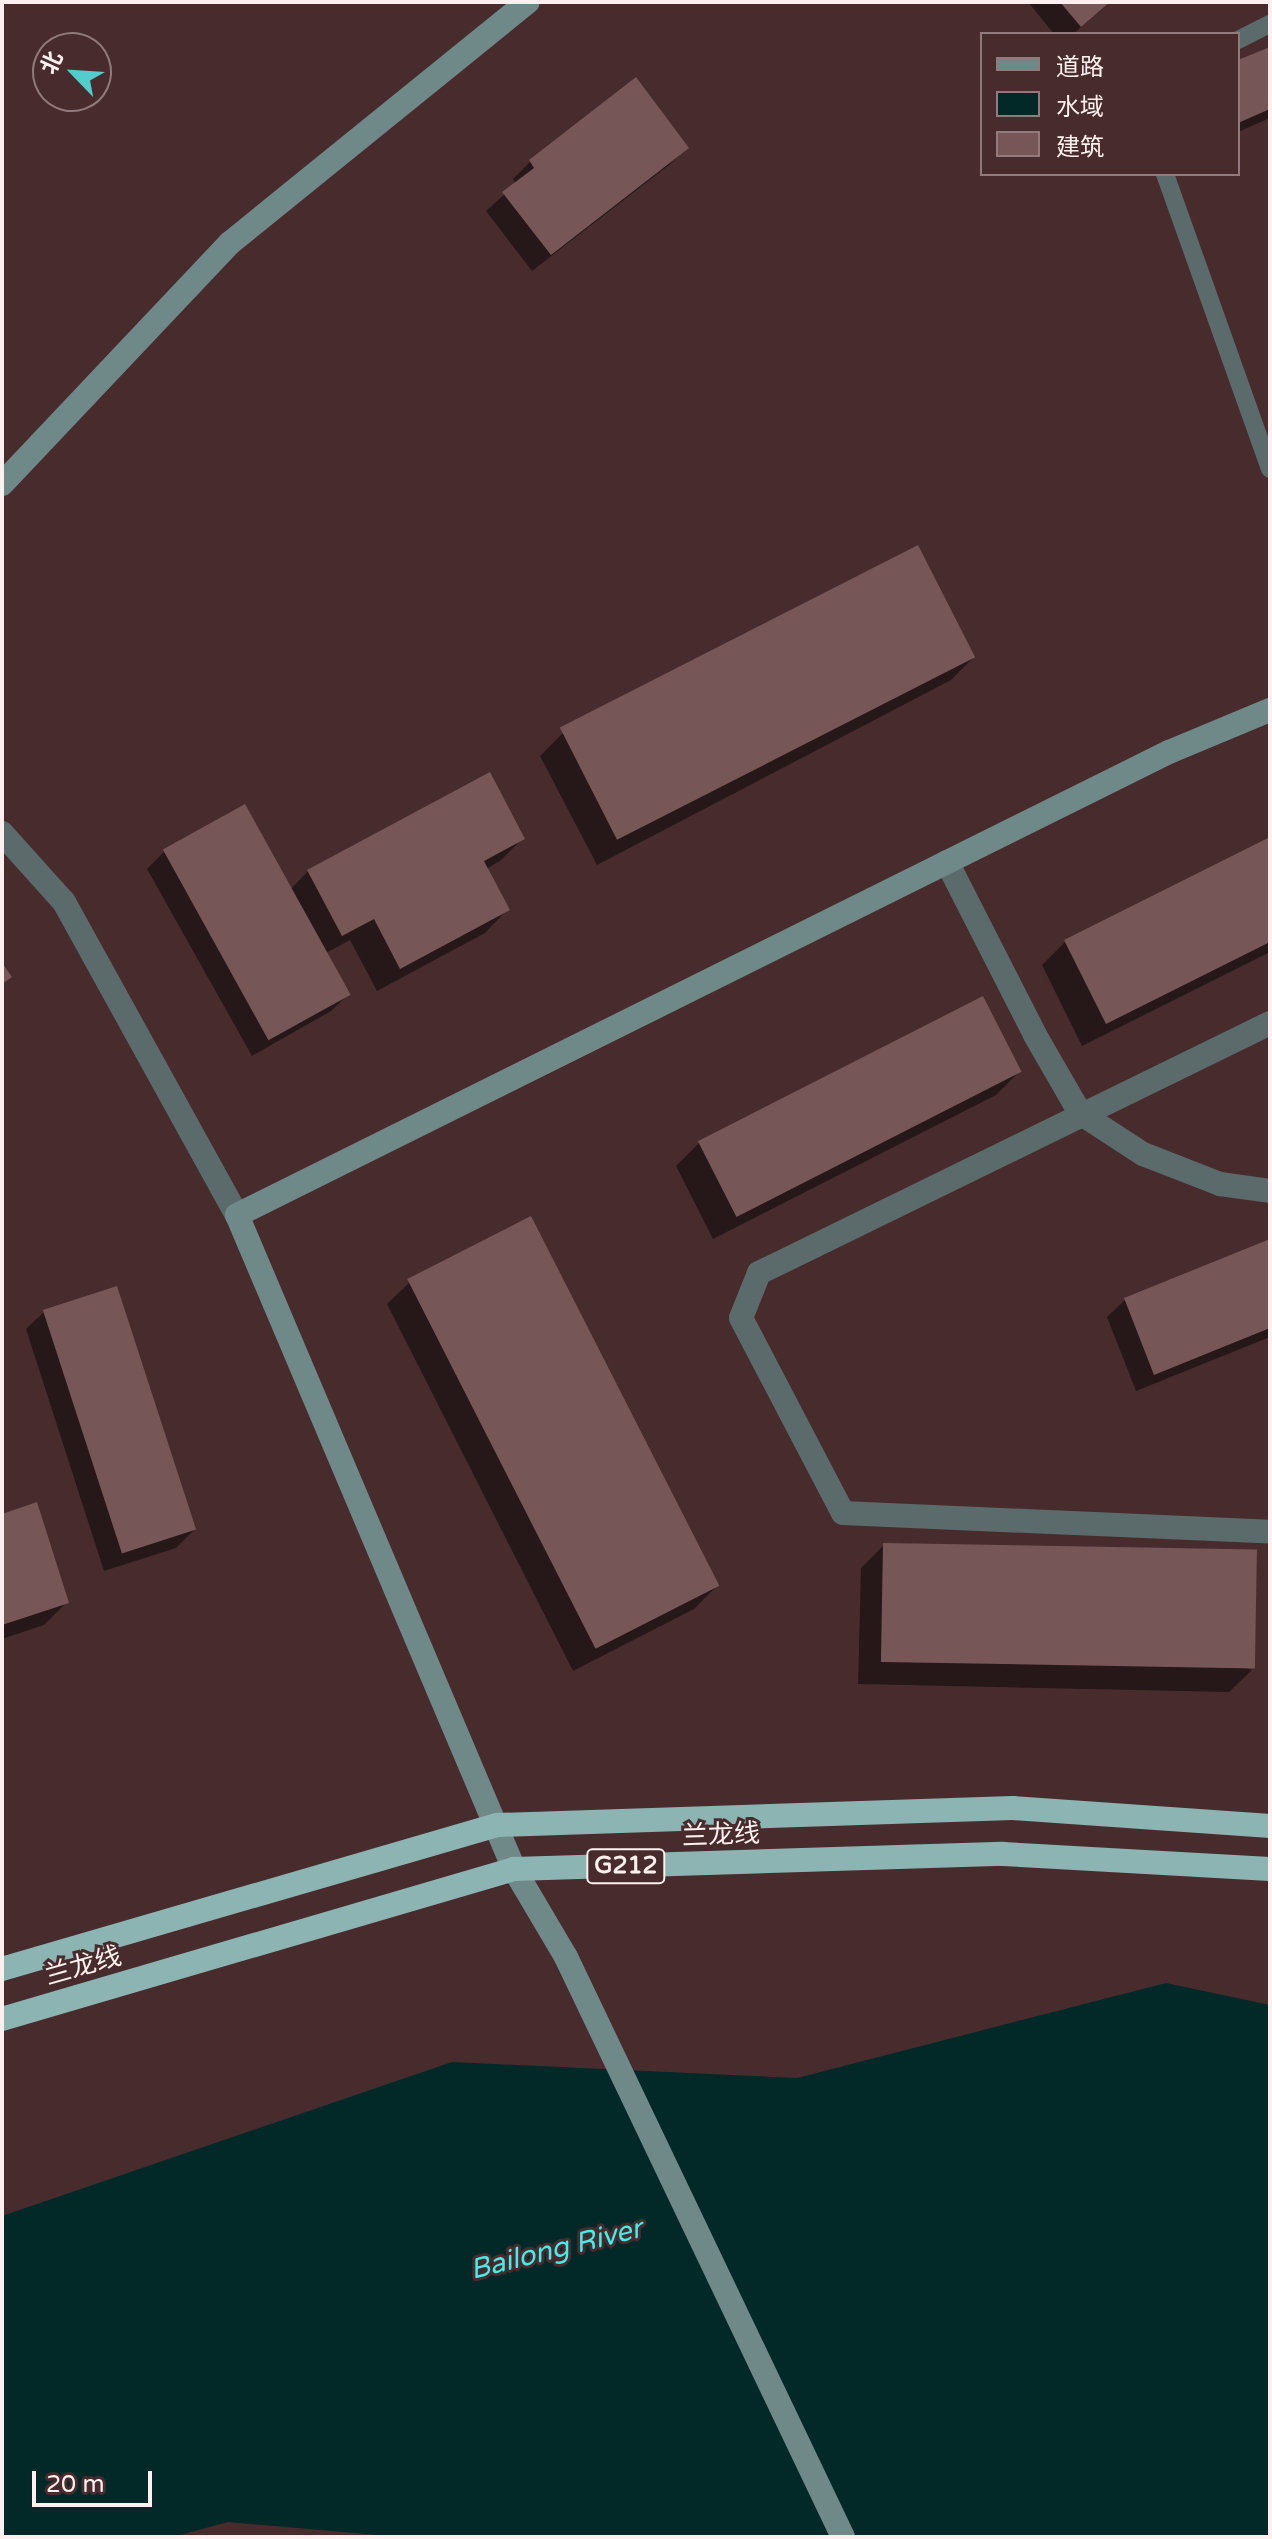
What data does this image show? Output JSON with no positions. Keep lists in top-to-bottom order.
{
  "streets": {
    "highway": ["兰龙线", "G212"]
  },
  "water": ["Bailong River"],
  "legend": ["道路", "水域", "建筑"],
  "scale_bar": "20 m",
  "north": "top left"
}
